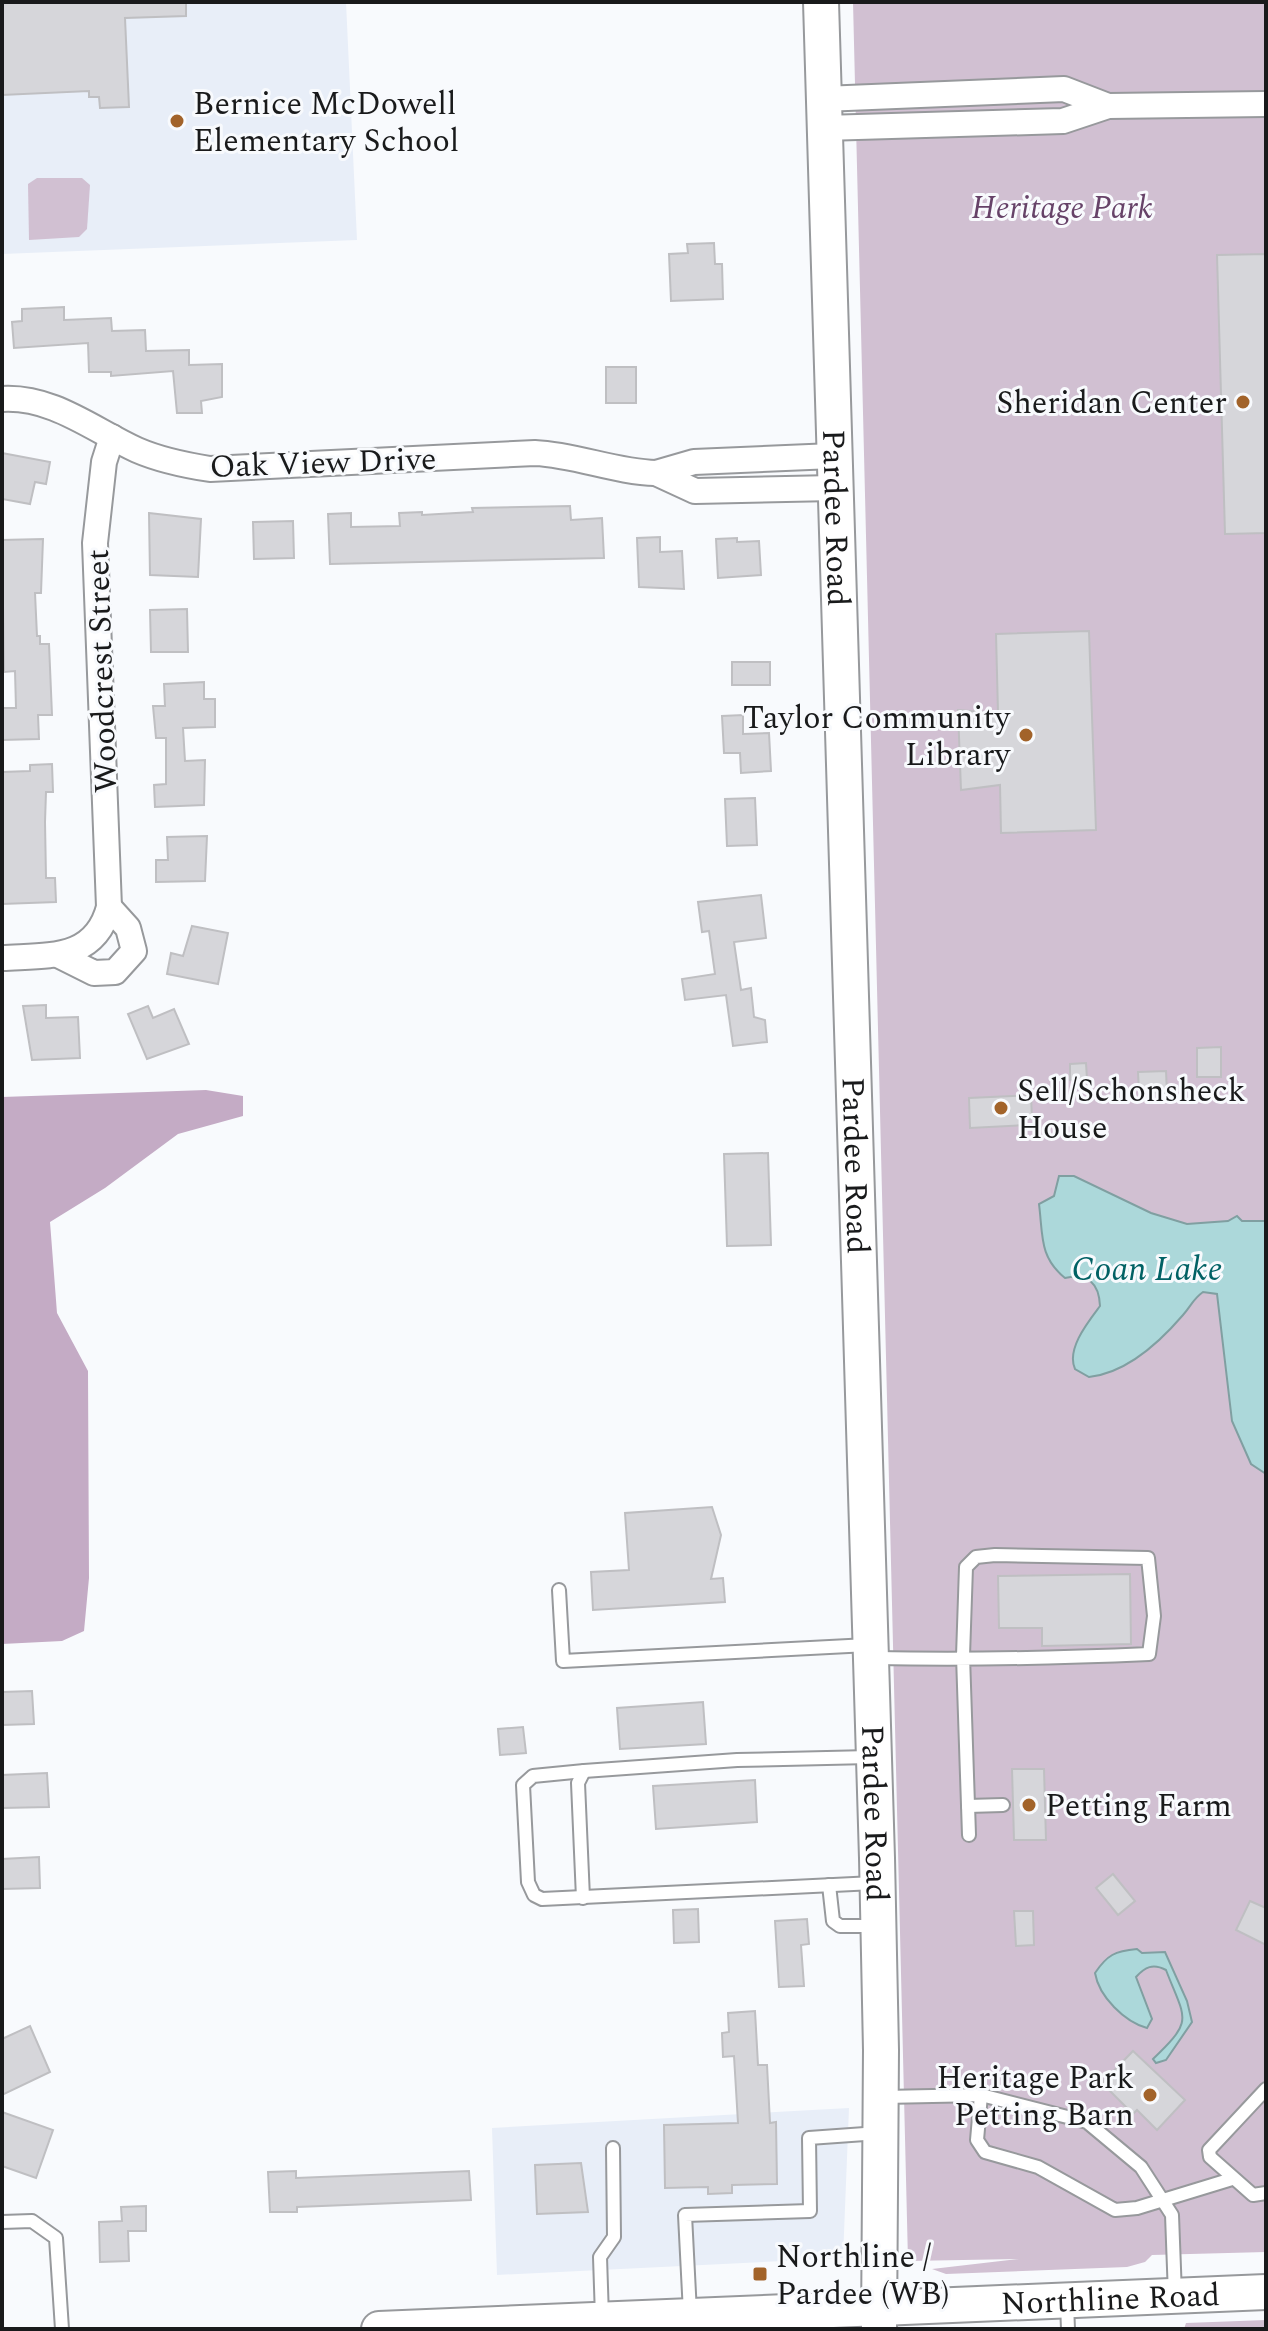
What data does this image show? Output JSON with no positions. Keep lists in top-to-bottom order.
{
  "streets": {
    "main road": ["Pardee Road", "Northline Road"],
    "street": ["Oak View Drive", "Woodcrest Street"]
  },
  "crossings": [
    ["Oak View Drive", "Pardee Road"],
    ["Oak View Drive", "Woodcrest Street"],
    ["Pardee Road", "Northline Road"]
  ],
  "water": ["Coan Lake"],
  "parks": ["Heritage Park"],
  "places": {
    "other": [
      "Bernice McDowell Elementary School",
      "Sheridan Center",
      "Taylor Community Library",
      "Sell/Schonsheck House",
      "Petting Farm",
      "Heritage Park Petting Barn"
    ],
    "transit": ["Northline / Pardee (WB)"]
  }
}
